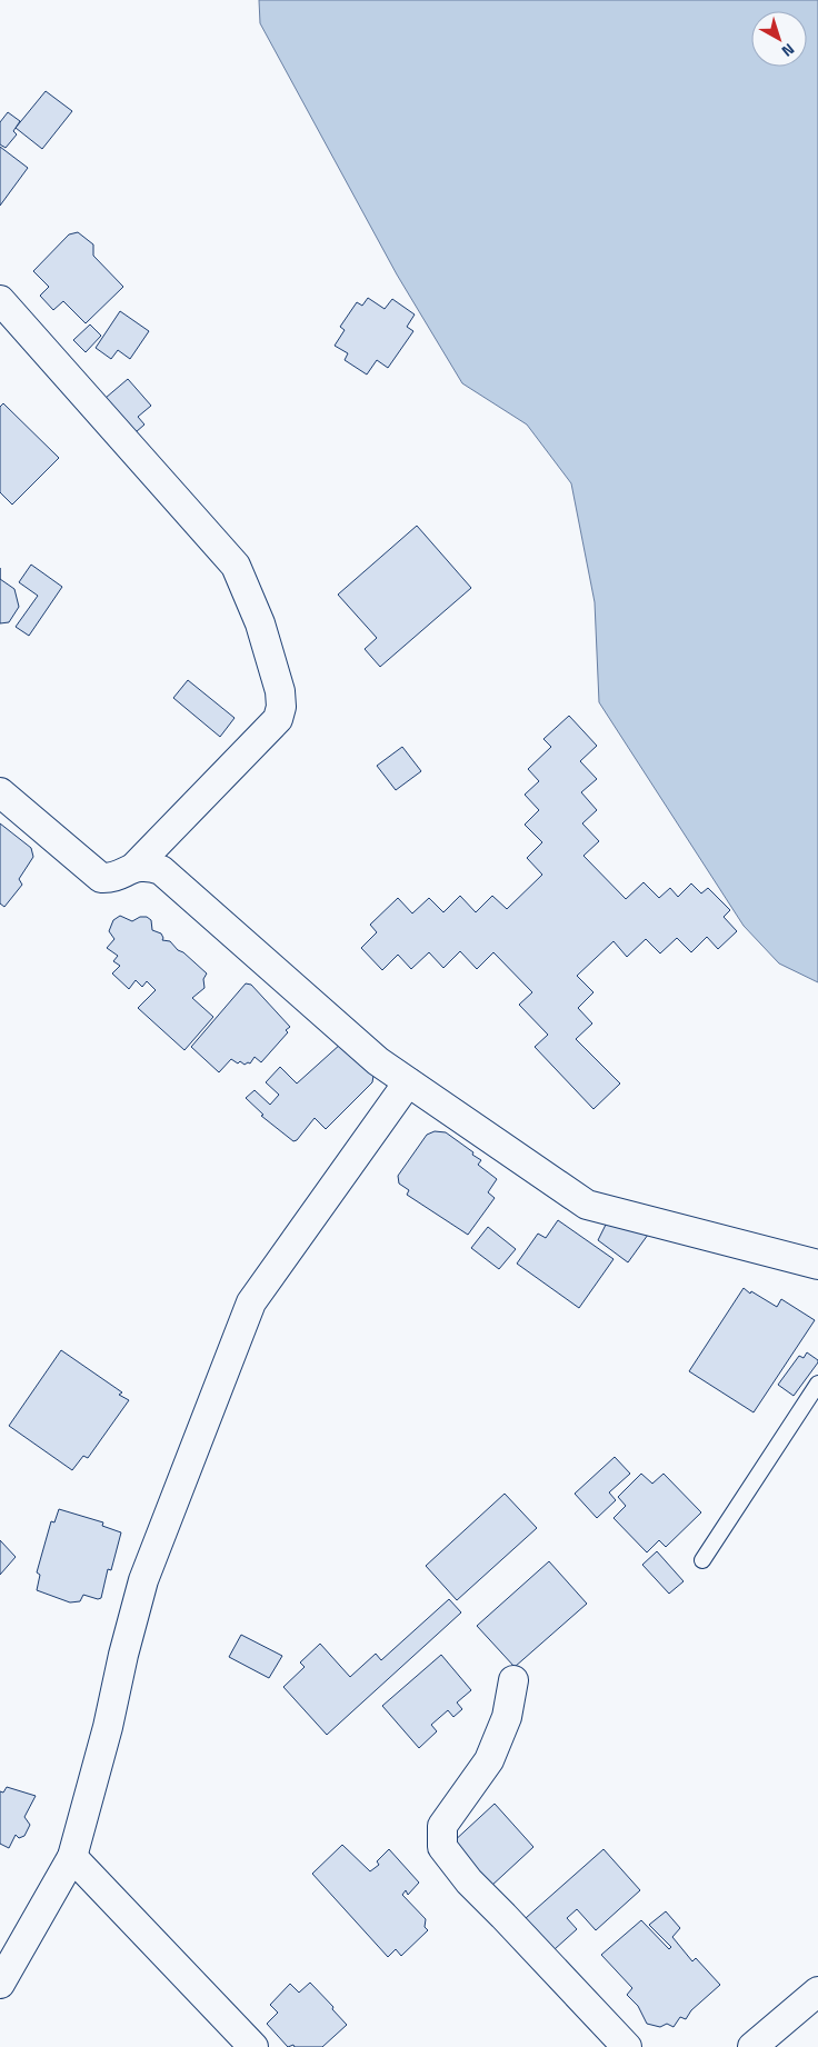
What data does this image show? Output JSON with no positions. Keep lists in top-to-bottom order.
{
  "north": "bottom right"
}
